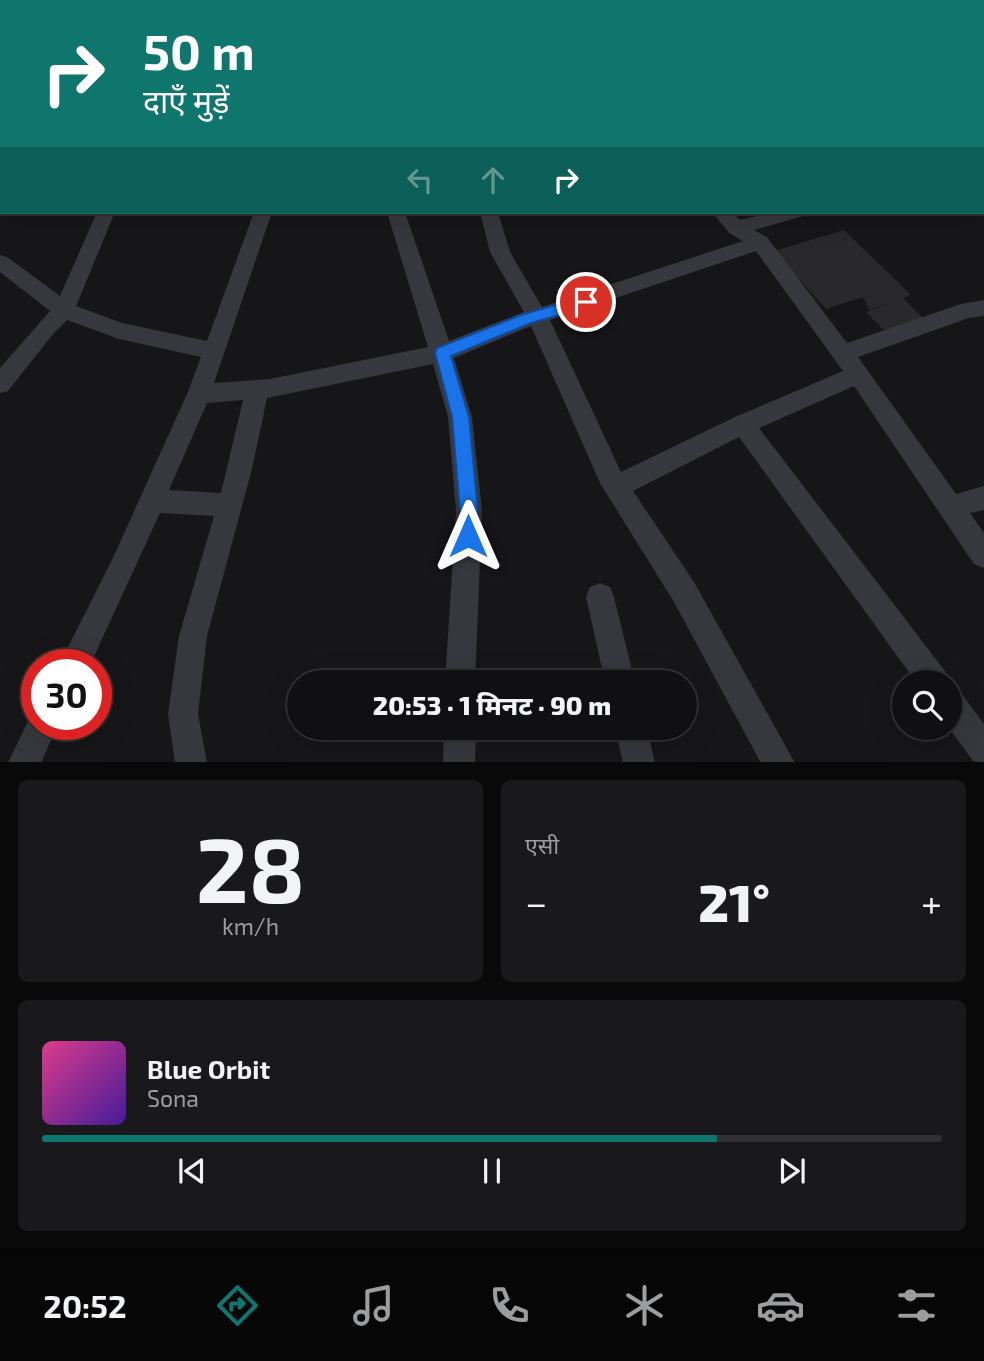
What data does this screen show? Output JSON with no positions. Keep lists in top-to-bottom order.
{
  "page": {
    "turn": ["50 m", "दाएँ मुड़ें"],
    "limit": "30",
    "trip": "20:53 · 1 मिनट · 90 m",
    "tile": [
      ["28", "km/h"],
      "एसी"
    ],
    "heat": ["−", "21°", "+"],
    "song": ["Blue Orbit", "Sona"],
    "tabs": "20:52"
  }
}
